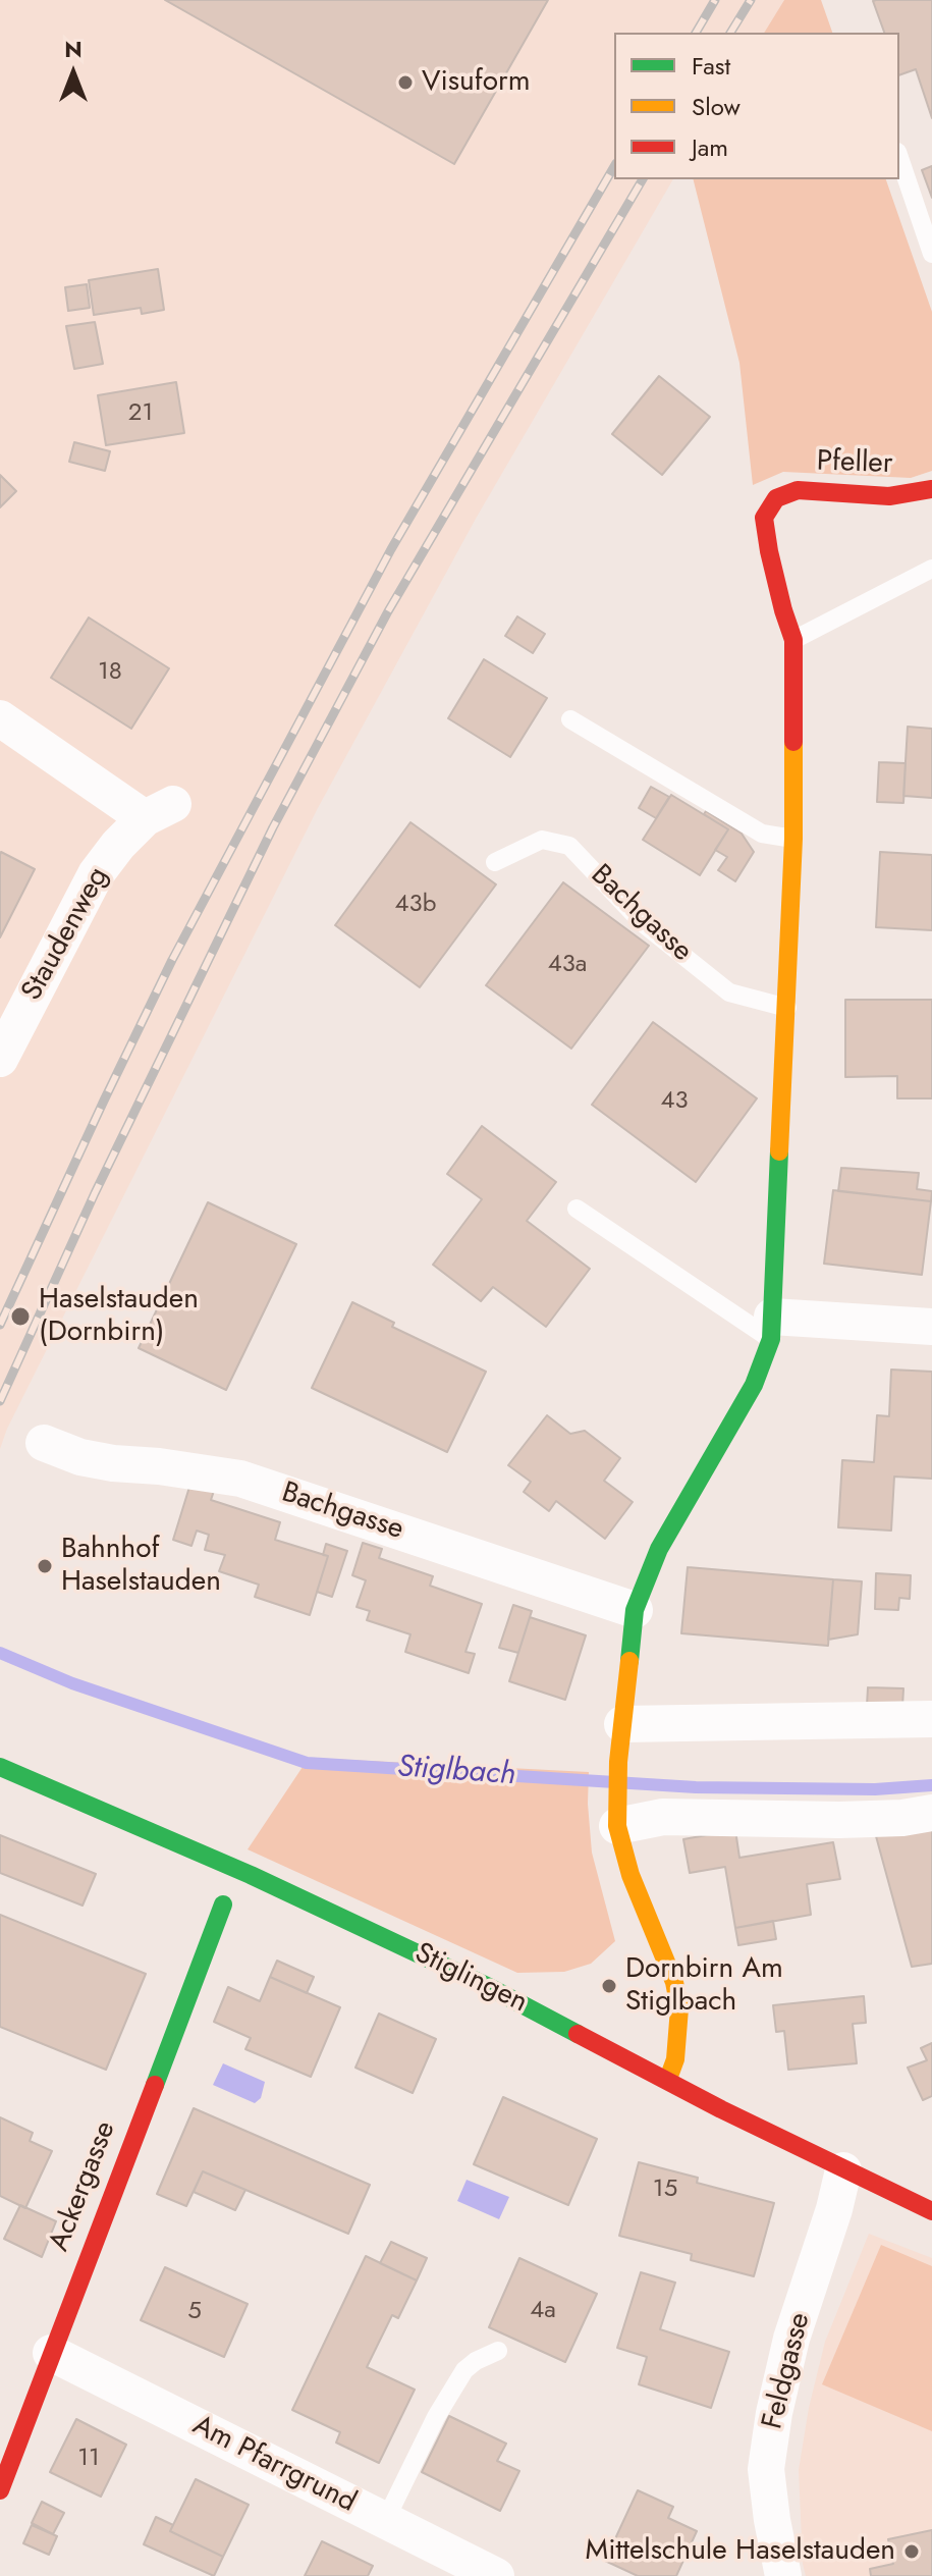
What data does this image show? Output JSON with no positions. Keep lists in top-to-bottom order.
{
  "streets": {
    "street": [
      "Pfeller",
      "Bachgasse",
      "Staudenweg",
      "Stiglingen",
      "Ackergasse",
      "Feldgasse",
      "Am Pfarrgrund"
    ]
  },
  "crossings": [
    ["Stiglingen", "Feldgasse"],
    ["Ackergasse", "Am Pfarrgrund"]
  ],
  "water": ["Stiglbach"],
  "places": [
    "Visuform",
    "Haselstauden (Dornbirn)",
    "Bahnhof Haselstauden",
    "Dornbirn Am Stiglbach",
    "Mittelschule Haselstauden"
  ],
  "house_numbers": [
    "21",
    "18",
    "43b",
    "43a",
    "43",
    "15",
    "4a",
    "5",
    "11"
  ],
  "legend": ["Fast", "Slow", "Jam"],
  "north": "top"
}
